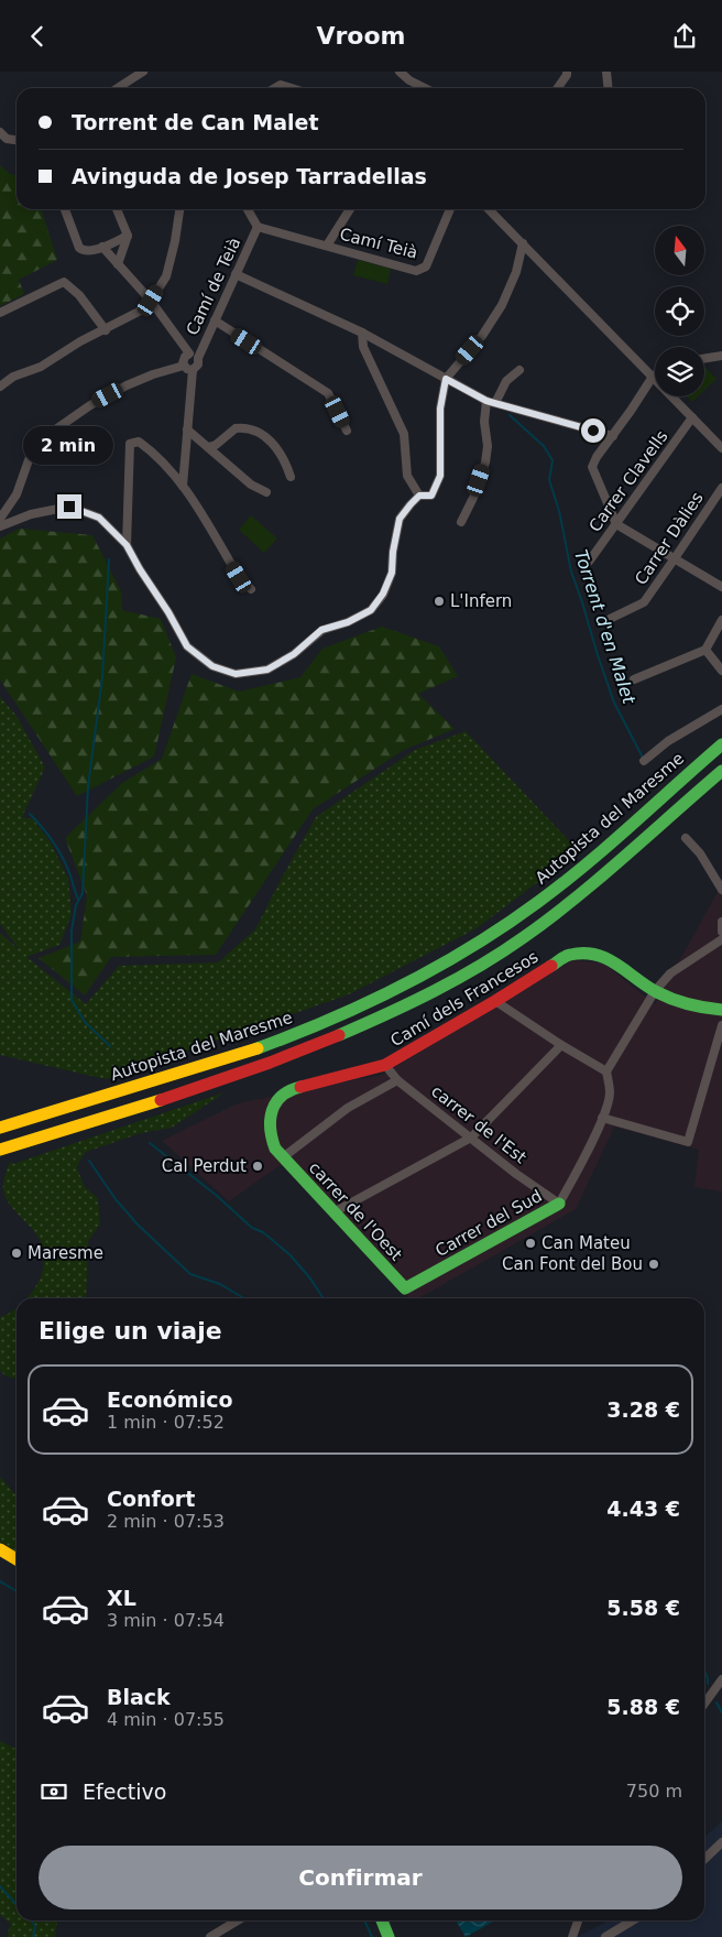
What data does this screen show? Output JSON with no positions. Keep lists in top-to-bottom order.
{
  "streets": {
    "main road": [
      "Autopista del Maresme",
      "Camí dels Francesos",
      "carrer de l'Oest",
      "Carrer del Sud"
    ],
    "street": [
      "Camí Teià",
      "Camí de Teià",
      "Carrer Clavells",
      "Carrer Dàlies",
      "carrer de l'Est"
    ]
  },
  "crossings": [
    ["Camí Teià", "Camí de Teià"],
    ["Camí dels Francesos", "carrer de l'Est"],
    ["Camí dels Francesos", "carrer de l'Oest"],
    ["carrer de l'Est", "Carrer del Sud"],
    ["carrer de l'Oest", "Carrer del Sud"]
  ],
  "water": ["Torrent d'en Malet"],
  "places": [
    "L'Infern",
    "Cal Perdut",
    "Can Mateu",
    "Maresme",
    "Can Font del Bou"
  ],
  "north": "top",
  "page": {
    "header": "Vroom",
    "banner": ["Torrent de Can Malet", "Avinguda de Josep Tarradellas"],
    "bubble": "2 min",
    "heading": "Elige un viaje",
    "list": [
      {
        "name": "Económico",
        "note": "1 min · 07:52",
        "value": "3.28 €"
      },
      {
        "name": "Confort",
        "note": "2 min · 07:53",
        "value": "4.43 €"
      },
      {
        "name": "XL",
        "note": "3 min · 07:54",
        "value": "5.58 €"
      },
      {
        "name": "Black",
        "note": "4 min · 07:55",
        "value": "5.88 €"
      }
    ],
    "pay": ["Efectivo", "750 m"],
    "buttons": "Confirmar"
  }
}
